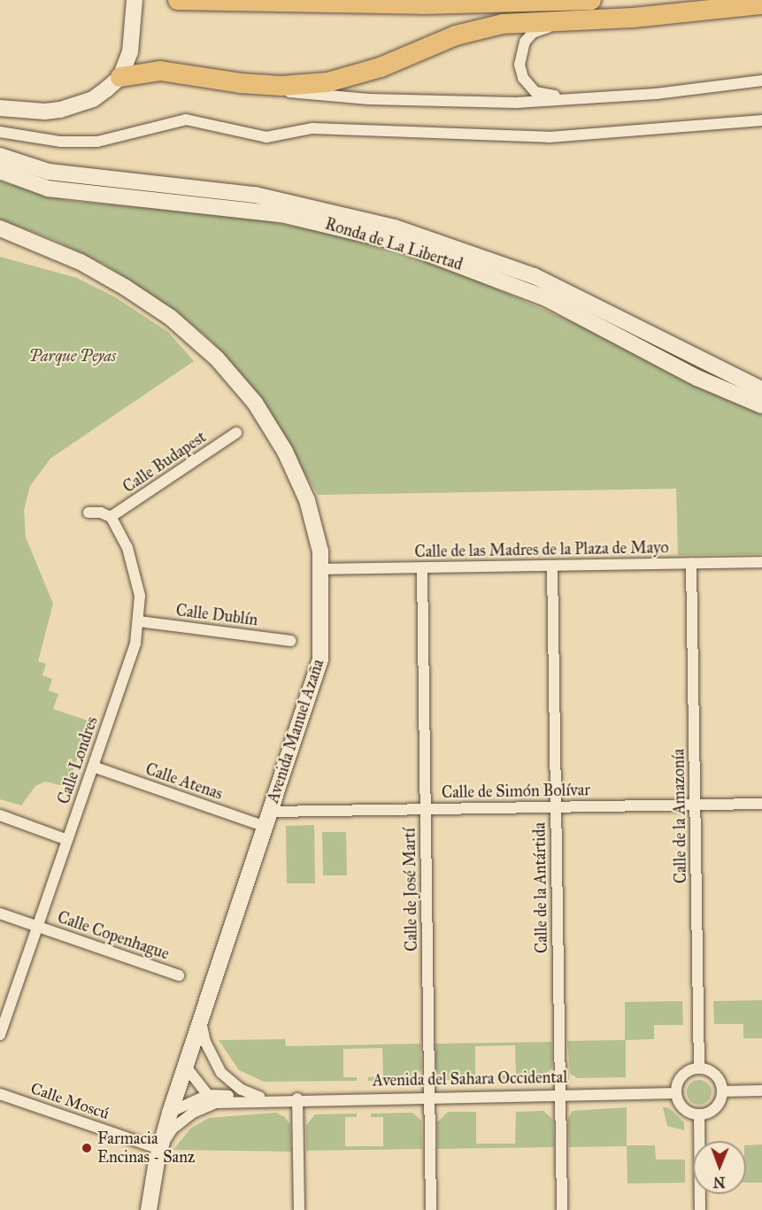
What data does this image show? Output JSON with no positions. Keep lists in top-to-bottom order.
{
  "streets": {
    "main road": ["Ronda de La Libertad", "Avenida Manuel Azaña"],
    "street": [
      "Calle Budapest",
      "Calle de las Madres de la Plaza de Mayo",
      "Calle Dublín",
      "Calle Londres",
      "Calle Atenas",
      "Calle de Simón Bolívar",
      "Calle de la Amazonía",
      "Calle de la Antártida",
      "Calle de José Martí",
      "Calle Copenhague",
      "Avenida del Sahara Occidental",
      "Calle Moscú"
    ]
  },
  "crossings": [
    ["Calle Budapest", "Calle Londres"],
    ["Calle de las Madres de la Plaza de Mayo", "Avenida Manuel Azaña"],
    ["Calle de las Madres de la Plaza de Mayo", "Calle de la Amazonía"],
    ["Calle de las Madres de la Plaza de Mayo", "Calle de la Antártida"],
    ["Calle de las Madres de la Plaza de Mayo", "Calle de José Martí"],
    ["Calle Dublín", "Calle Londres"],
    ["Avenida Manuel Azaña", "Calle Atenas"],
    ["Avenida Manuel Azaña", "Calle de Simón Bolívar"],
    ["Avenida Manuel Azaña", "Avenida del Sahara Occidental"],
    ["Avenida Manuel Azaña", "Calle Moscú"],
    ["Calle Londres", "Calle Atenas"],
    ["Calle Londres", "Calle Copenhague"],
    ["Calle Atenas", "Calle de Simón Bolívar"],
    ["Calle de Simón Bolívar", "Calle de la Amazonía"],
    ["Calle de Simón Bolívar", "Calle de la Antártida"],
    ["Calle de Simón Bolívar", "Calle de José Martí"],
    ["Calle de la Amazonía", "Avenida del Sahara Occidental"],
    ["Calle de la Antártida", "Avenida del Sahara Occidental"],
    ["Calle de José Martí", "Avenida del Sahara Occidental"],
    ["Avenida del Sahara Occidental", "Calle Moscú"]
  ],
  "parks": ["Parque Peyas"],
  "places": ["Farmacia Encinas - Sanz"],
  "north": "bottom"
}
